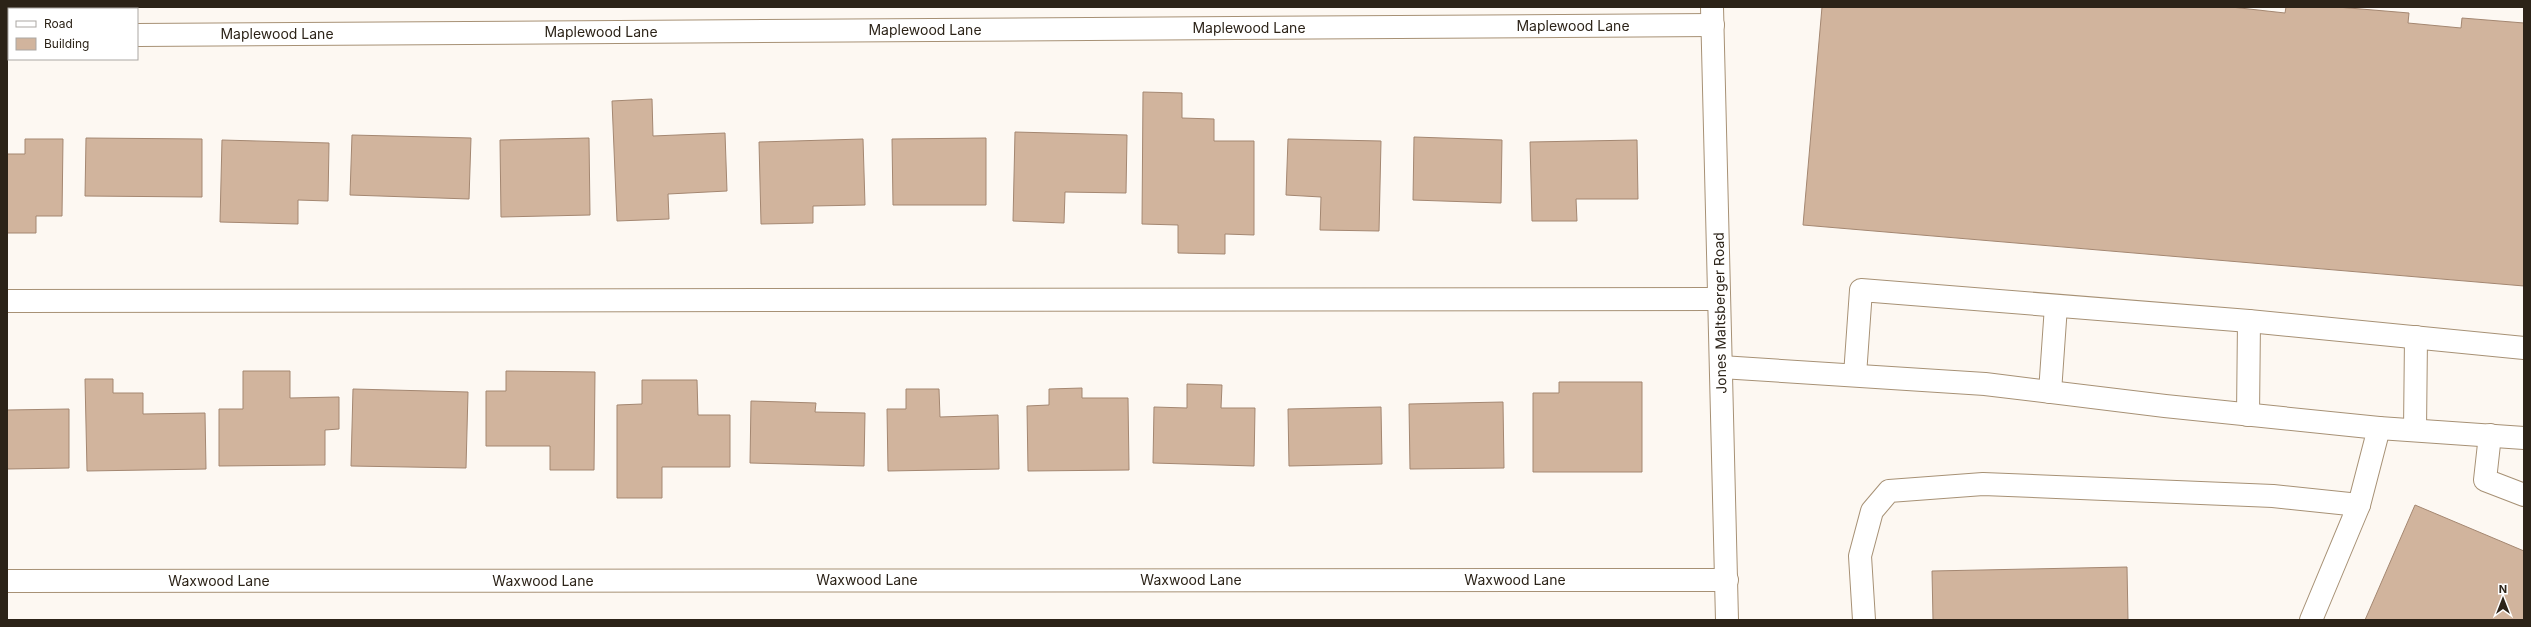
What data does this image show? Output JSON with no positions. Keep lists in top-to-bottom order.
{
  "streets": {
    "street": ["Maplewood Lane", "Jones Maltsberger Road", "Waxwood Lane"]
  },
  "crossings": [
    ["Maplewood Lane", "Jones Maltsberger Road"],
    ["Jones Maltsberger Road", "Waxwood Lane"]
  ],
  "legend": ["Road", "Building"],
  "north": "top"
}
